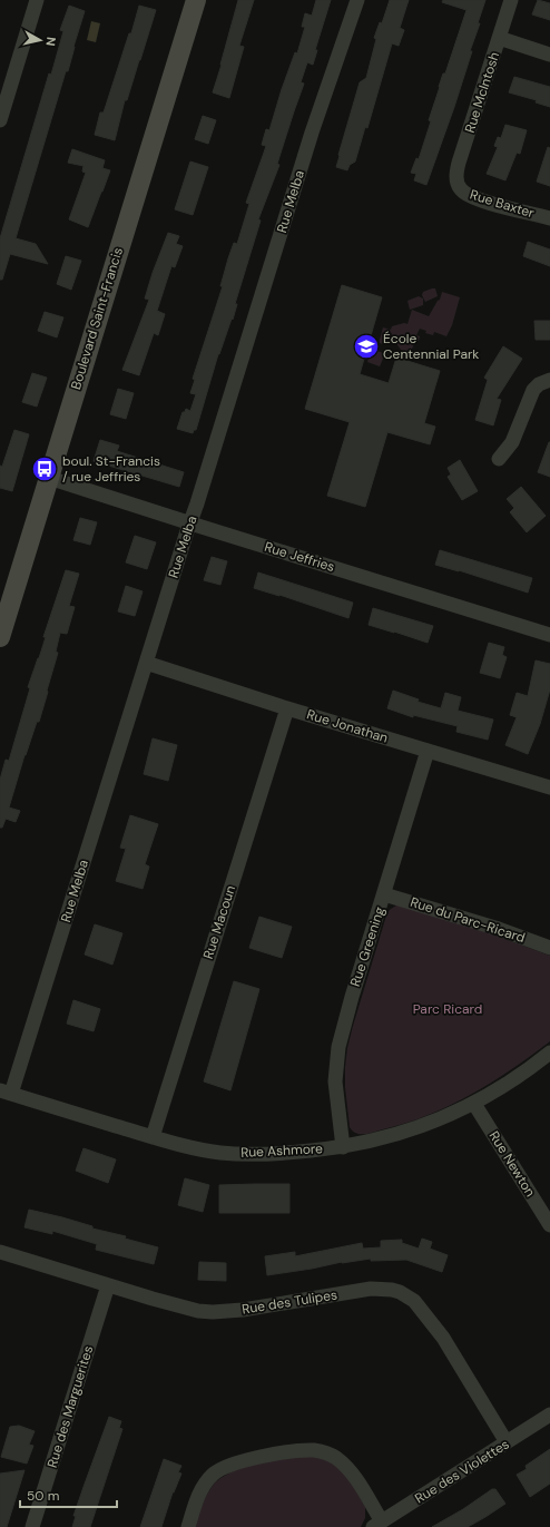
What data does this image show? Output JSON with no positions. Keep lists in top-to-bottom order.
{
  "streets": {
    "street": [
      "Rue McIntosh",
      "Rue Melba",
      "Rue Baxter",
      "Boulevard Saint-Francis",
      "Rue Jeffries",
      "Rue Jonathan",
      "Rue du Parc-Ricard",
      "Rue Macoun",
      "Rue Greening",
      "Rue Ashmore",
      "Rue Newton",
      "Rue des Tulipes",
      "Rue des Marguerites",
      "Rue des Violettes"
    ]
  },
  "crossings": [
    ["Rue McIntosh", "Rue Baxter"],
    ["Rue Melba", "Rue Jeffries"],
    ["Rue Melba", "Rue Jonathan"],
    ["Rue Melba", "Rue Ashmore"],
    ["Boulevard Saint-Francis", "Rue Jeffries"],
    ["Rue Jonathan", "Rue Macoun"],
    ["Rue Jonathan", "Rue Greening"],
    ["Rue du Parc-Ricard", "Rue Greening"],
    ["Rue Macoun", "Rue Ashmore"],
    ["Rue Greening", "Rue Ashmore"],
    ["Rue Ashmore", "Rue Newton"],
    ["Rue des Tulipes", "Rue des Marguerites"],
    ["Rue des Tulipes", "Rue des Violettes"]
  ],
  "parks": ["Parc Ricard"],
  "places": {
    "school or university": ["École Centennial Park"],
    "bus stop": ["boul. St-Francis / rue Jeffries"]
  },
  "scale_bar": "50 m",
  "north": "right"
}
